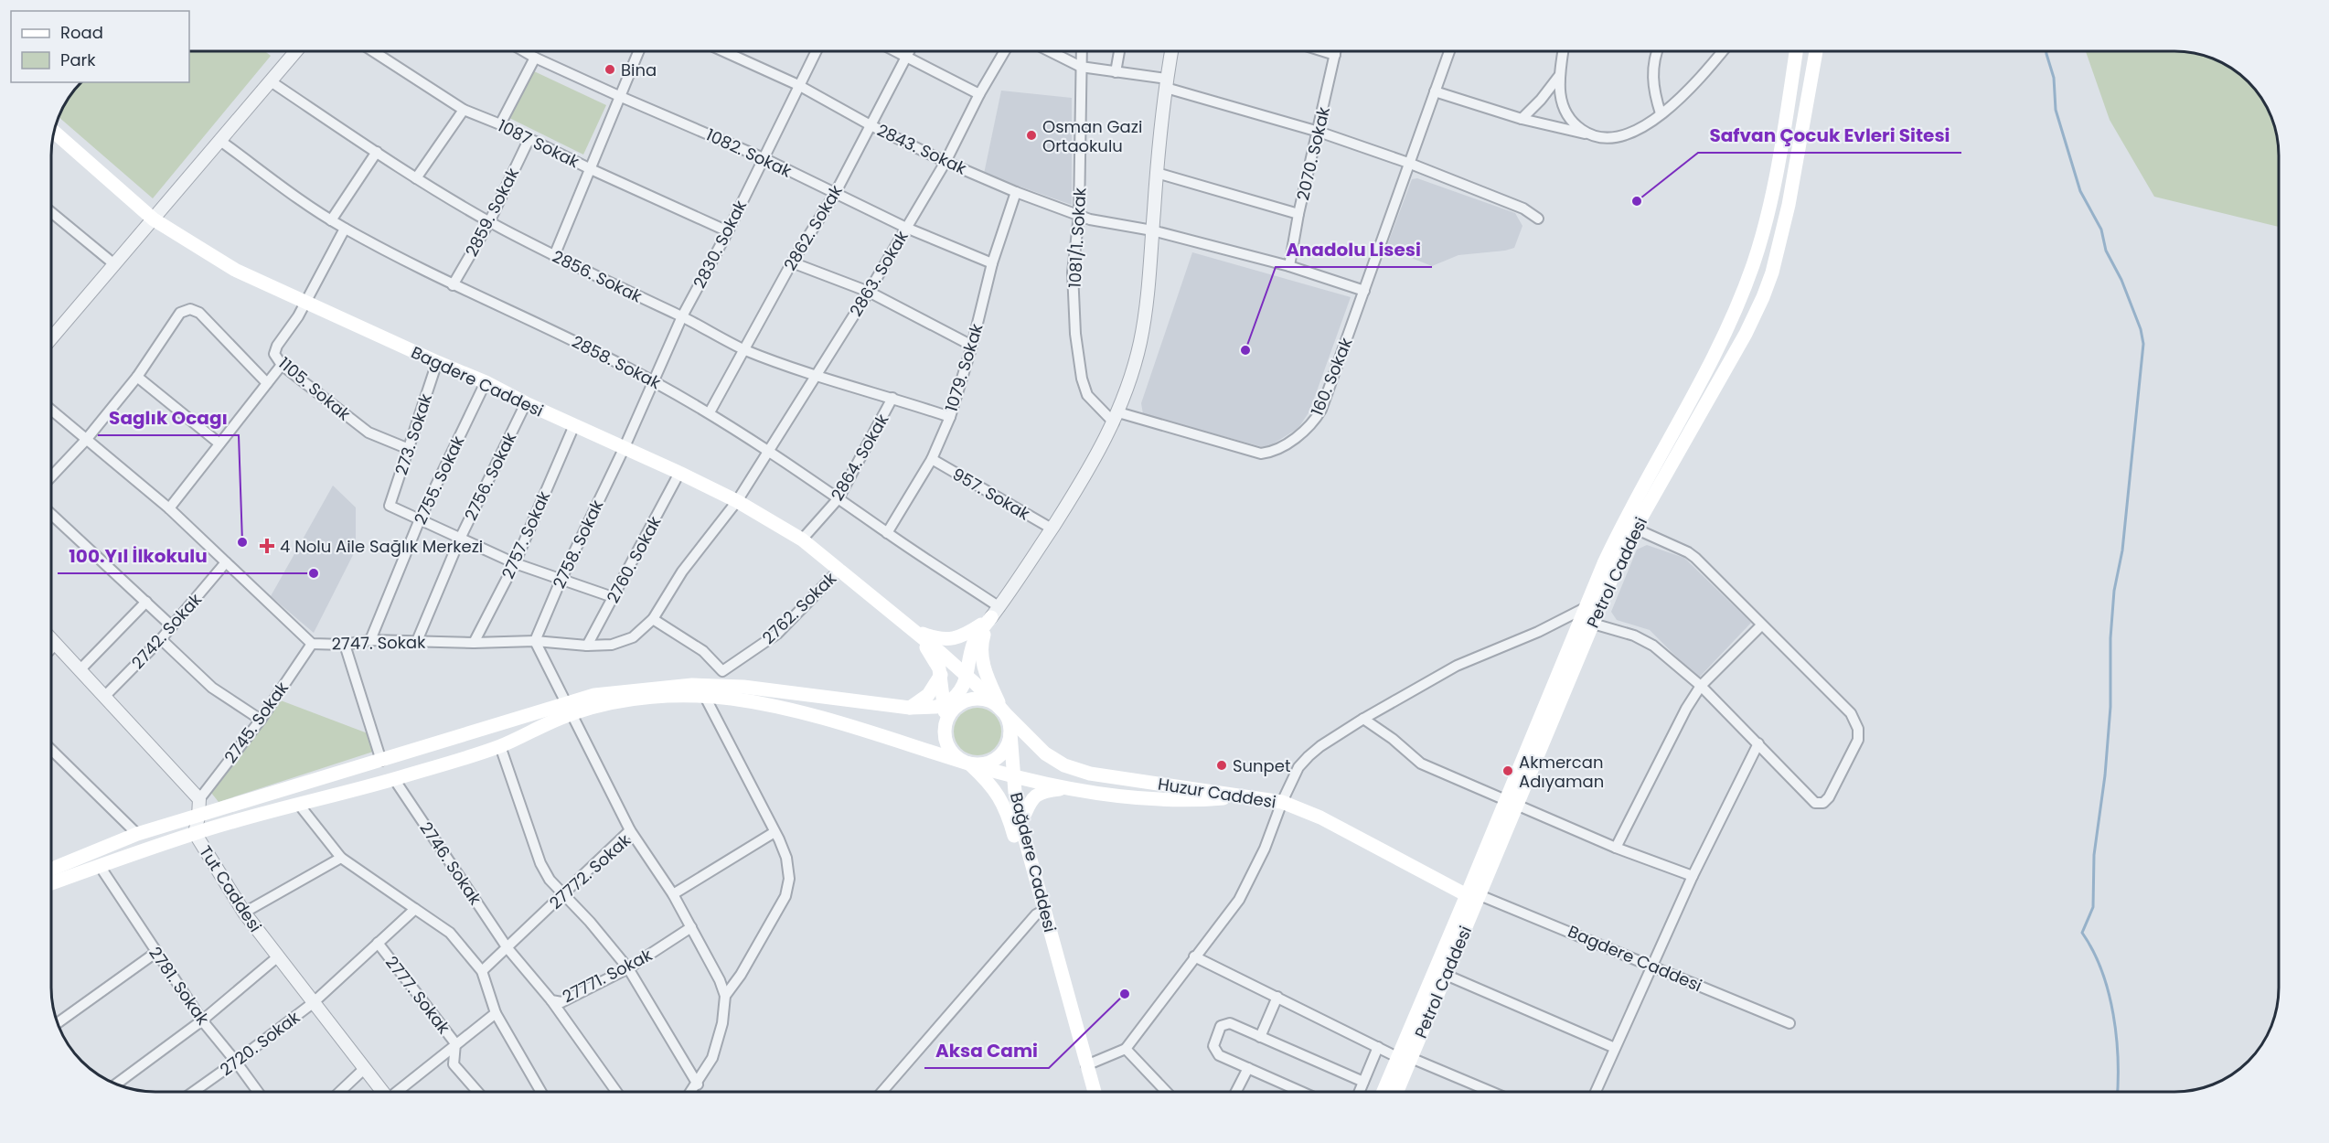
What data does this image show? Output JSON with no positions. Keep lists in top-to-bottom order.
{
  "streets": {
    "main road": [
      "Bagdere Caddesi",
      "Petrol Caddesi",
      "Huzur Caddesi",
      "Bağdere Caddesi"
    ],
    "street": [
      "1087 Sokak",
      "2843. Sokak",
      "1082. Sokak",
      "2070. Sokak",
      "2859. Sokak",
      "2862. Sokak",
      "1081/1. Sokak",
      "2830. Sokak",
      "2863. Sokak",
      "2856. Sokak",
      "2858. Sokak",
      "1079. Sokak",
      "160. Sokak",
      "1105. Sokak",
      "273. Sokak",
      "2864. Sokak",
      "2756. Sokak",
      "2755. Sokak",
      "957. Sokak",
      "2757. Sokak",
      "2758. Sokak",
      "2760. Sokak",
      "2762. Sokak",
      "2742. Sokak",
      "2747. Sokak",
      "2745. Sokak",
      "2746. Sokak",
      "27772. Sokak",
      "Tut Caddesi",
      "27771. Sokak",
      "2781. Sokak",
      "2777. Sokak",
      "2720. Sokak"
    ]
  },
  "crossings": [
    ["1087 Sokak", "2859. Sokak"],
    ["1087 Sokak", "2830. Sokak"],
    ["2843. Sokak", "2070. Sokak"],
    ["2843. Sokak", "2862. Sokak"],
    ["2843. Sokak", "1081/1. Sokak"],
    ["2843. Sokak", "2830. Sokak"],
    ["2843. Sokak", "2863. Sokak"],
    ["2843. Sokak", "1079. Sokak"],
    ["2843. Sokak", "160. Sokak"],
    ["1082. Sokak", "2862. Sokak"],
    ["1082. Sokak", "2830. Sokak"],
    ["1082. Sokak", "2863. Sokak"],
    ["1082. Sokak", "1079. Sokak"],
    ["2859. Sokak", "2856. Sokak"],
    ["2859. Sokak", "2858. Sokak"],
    ["2862. Sokak", "2856. Sokak"],
    ["2862. Sokak", "2858. Sokak"],
    ["1081/1. Sokak", "160. Sokak"],
    ["2830. Sokak", "2856. Sokak"],
    ["2830. Sokak", "2858. Sokak"],
    ["2830. Sokak", "Bagdere Caddesi"],
    ["2830. Sokak", "2758. Sokak"],
    ["2863. Sokak", "2856. Sokak"],
    ["2863. Sokak", "2858. Sokak"],
    ["2863. Sokak", "Bagdere Caddesi"],
    ["2856. Sokak", "1079. Sokak"],
    ["2856. Sokak", "2864. Sokak"],
    ["2858. Sokak", "1079. Sokak"],
    ["2858. Sokak", "2864. Sokak"],
    ["1079. Sokak", "957. Sokak"],
    ["Bagdere Caddesi", "1105. Sokak"],
    ["Bagdere Caddesi", "273. Sokak"],
    ["Bagdere Caddesi", "2864. Sokak"],
    ["Bagdere Caddesi", "2756. Sokak"],
    ["Bagdere Caddesi", "2755. Sokak"],
    ["Bagdere Caddesi", "2757. Sokak"],
    ["Bagdere Caddesi", "2758. Sokak"],
    ["Bagdere Caddesi", "2760. Sokak"],
    ["Bagdere Caddesi", "Petrol Caddesi"],
    ["Bagdere Caddesi", "2762. Sokak"],
    ["Bagdere Caddesi", "Huzur Caddesi"],
    ["1105. Sokak", "273. Sokak"],
    ["273. Sokak", "2755. Sokak"],
    ["2756. Sokak", "2747. Sokak"],
    ["2755. Sokak", "2747. Sokak"],
    ["2757. Sokak", "2747. Sokak"],
    ["2758. Sokak", "2747. Sokak"],
    ["2760. Sokak", "2747. Sokak"],
    ["Petrol Caddesi", "Huzur Caddesi"],
    ["2742. Sokak", "2747. Sokak"],
    ["2747. Sokak", "2745. Sokak"],
    ["2745. Sokak", "Tut Caddesi"],
    ["Huzur Caddesi", "Bağdere Caddesi"],
    ["2746. Sokak", "27772. Sokak"],
    ["2746. Sokak", "27771. Sokak"],
    ["27772. Sokak", "27771. Sokak"],
    ["Tut Caddesi", "2720. Sokak"],
    ["2781. Sokak", "2720. Sokak"],
    ["2777. Sokak", "2720. Sokak"]
  ],
  "places": {
    "other": [
      "Bina",
      "Osman Gazi Ortaokulu",
      "Safvan Çocuk Evleri Sitesi",
      "Anadolu Lisesi",
      "Saglık Ocagı",
      "100.Yıl İlkokulu",
      "Sunpet",
      "Akmercan Adıyaman",
      "Aksa Cami"
    ],
    "health": ["4 Nolu Aile Sağlık Merkezi"]
  },
  "legend": ["Road", "Park"]
}
